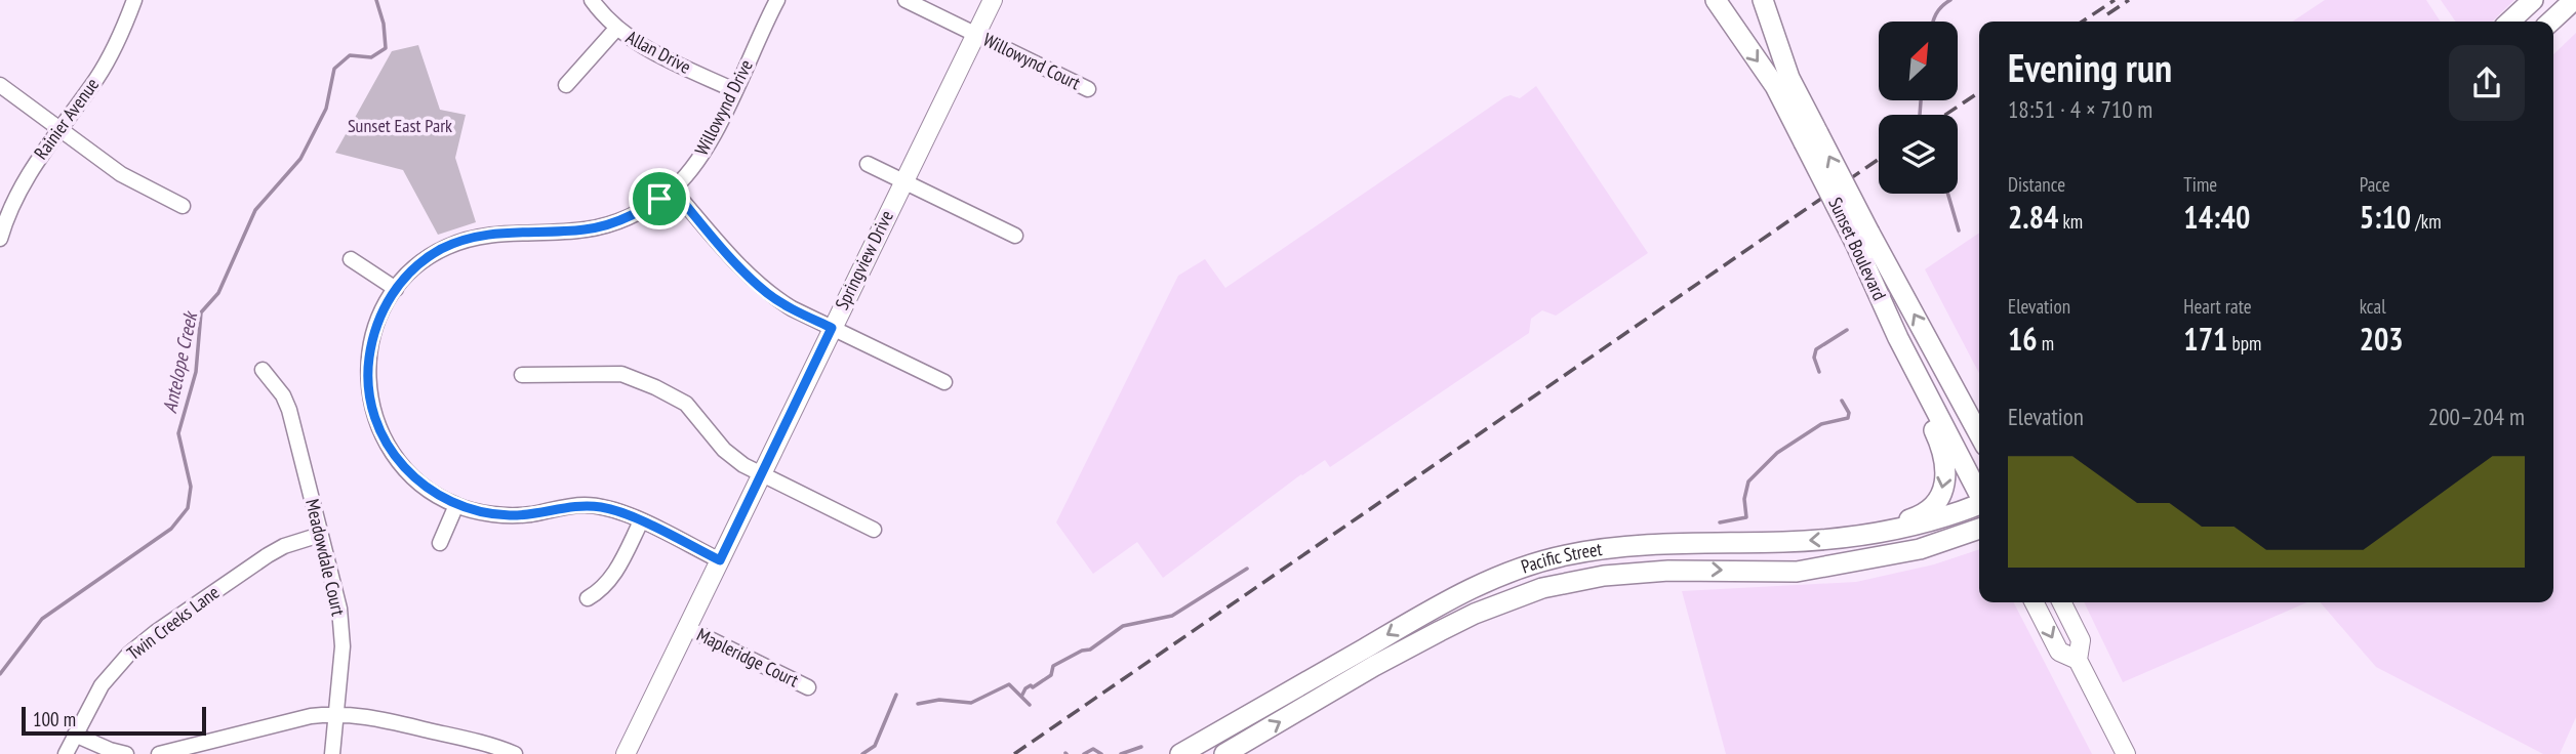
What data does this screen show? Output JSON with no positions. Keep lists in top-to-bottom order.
{
  "streets": {
    "main road": ["Sunset Boulevard", "Pacific Street"],
    "street": [
      "Allan Drive",
      "Willowynd Court",
      "Willowynd Drive",
      "Rainier Avenue",
      "Springview Drive",
      "Meadowdale Court",
      "Twin Creeks Lane",
      "Mapleridge Court"
    ]
  },
  "crossings": [
    ["Allan Drive", "Willowynd Drive"],
    ["Willowynd Court", "Springview Drive"],
    ["Willowynd Drive", "Springview Drive"],
    ["Springview Drive", "Mapleridge Court"],
    ["Meadowdale Court", "Twin Creeks Lane"]
  ],
  "water": ["Antelope Creek"],
  "parks": ["Sunset East Park"],
  "scale_bar": "100 m",
  "north": "top right",
  "page": {
    "heading": ["Evening run", "18:51 · 4 × 710 m"],
    "stats": [
      ["Distance", "2.84 km"],
      ["Time", "14:40"],
      ["Pace", "5:10 /km"],
      ["Elevation", "16 m"],
      ["Heart rate", "171 bpm"],
      ["kcal", "203"]
    ],
    "chart": ["Elevation", "200–204 m"],
    "scale": "100 m"
  }
}
